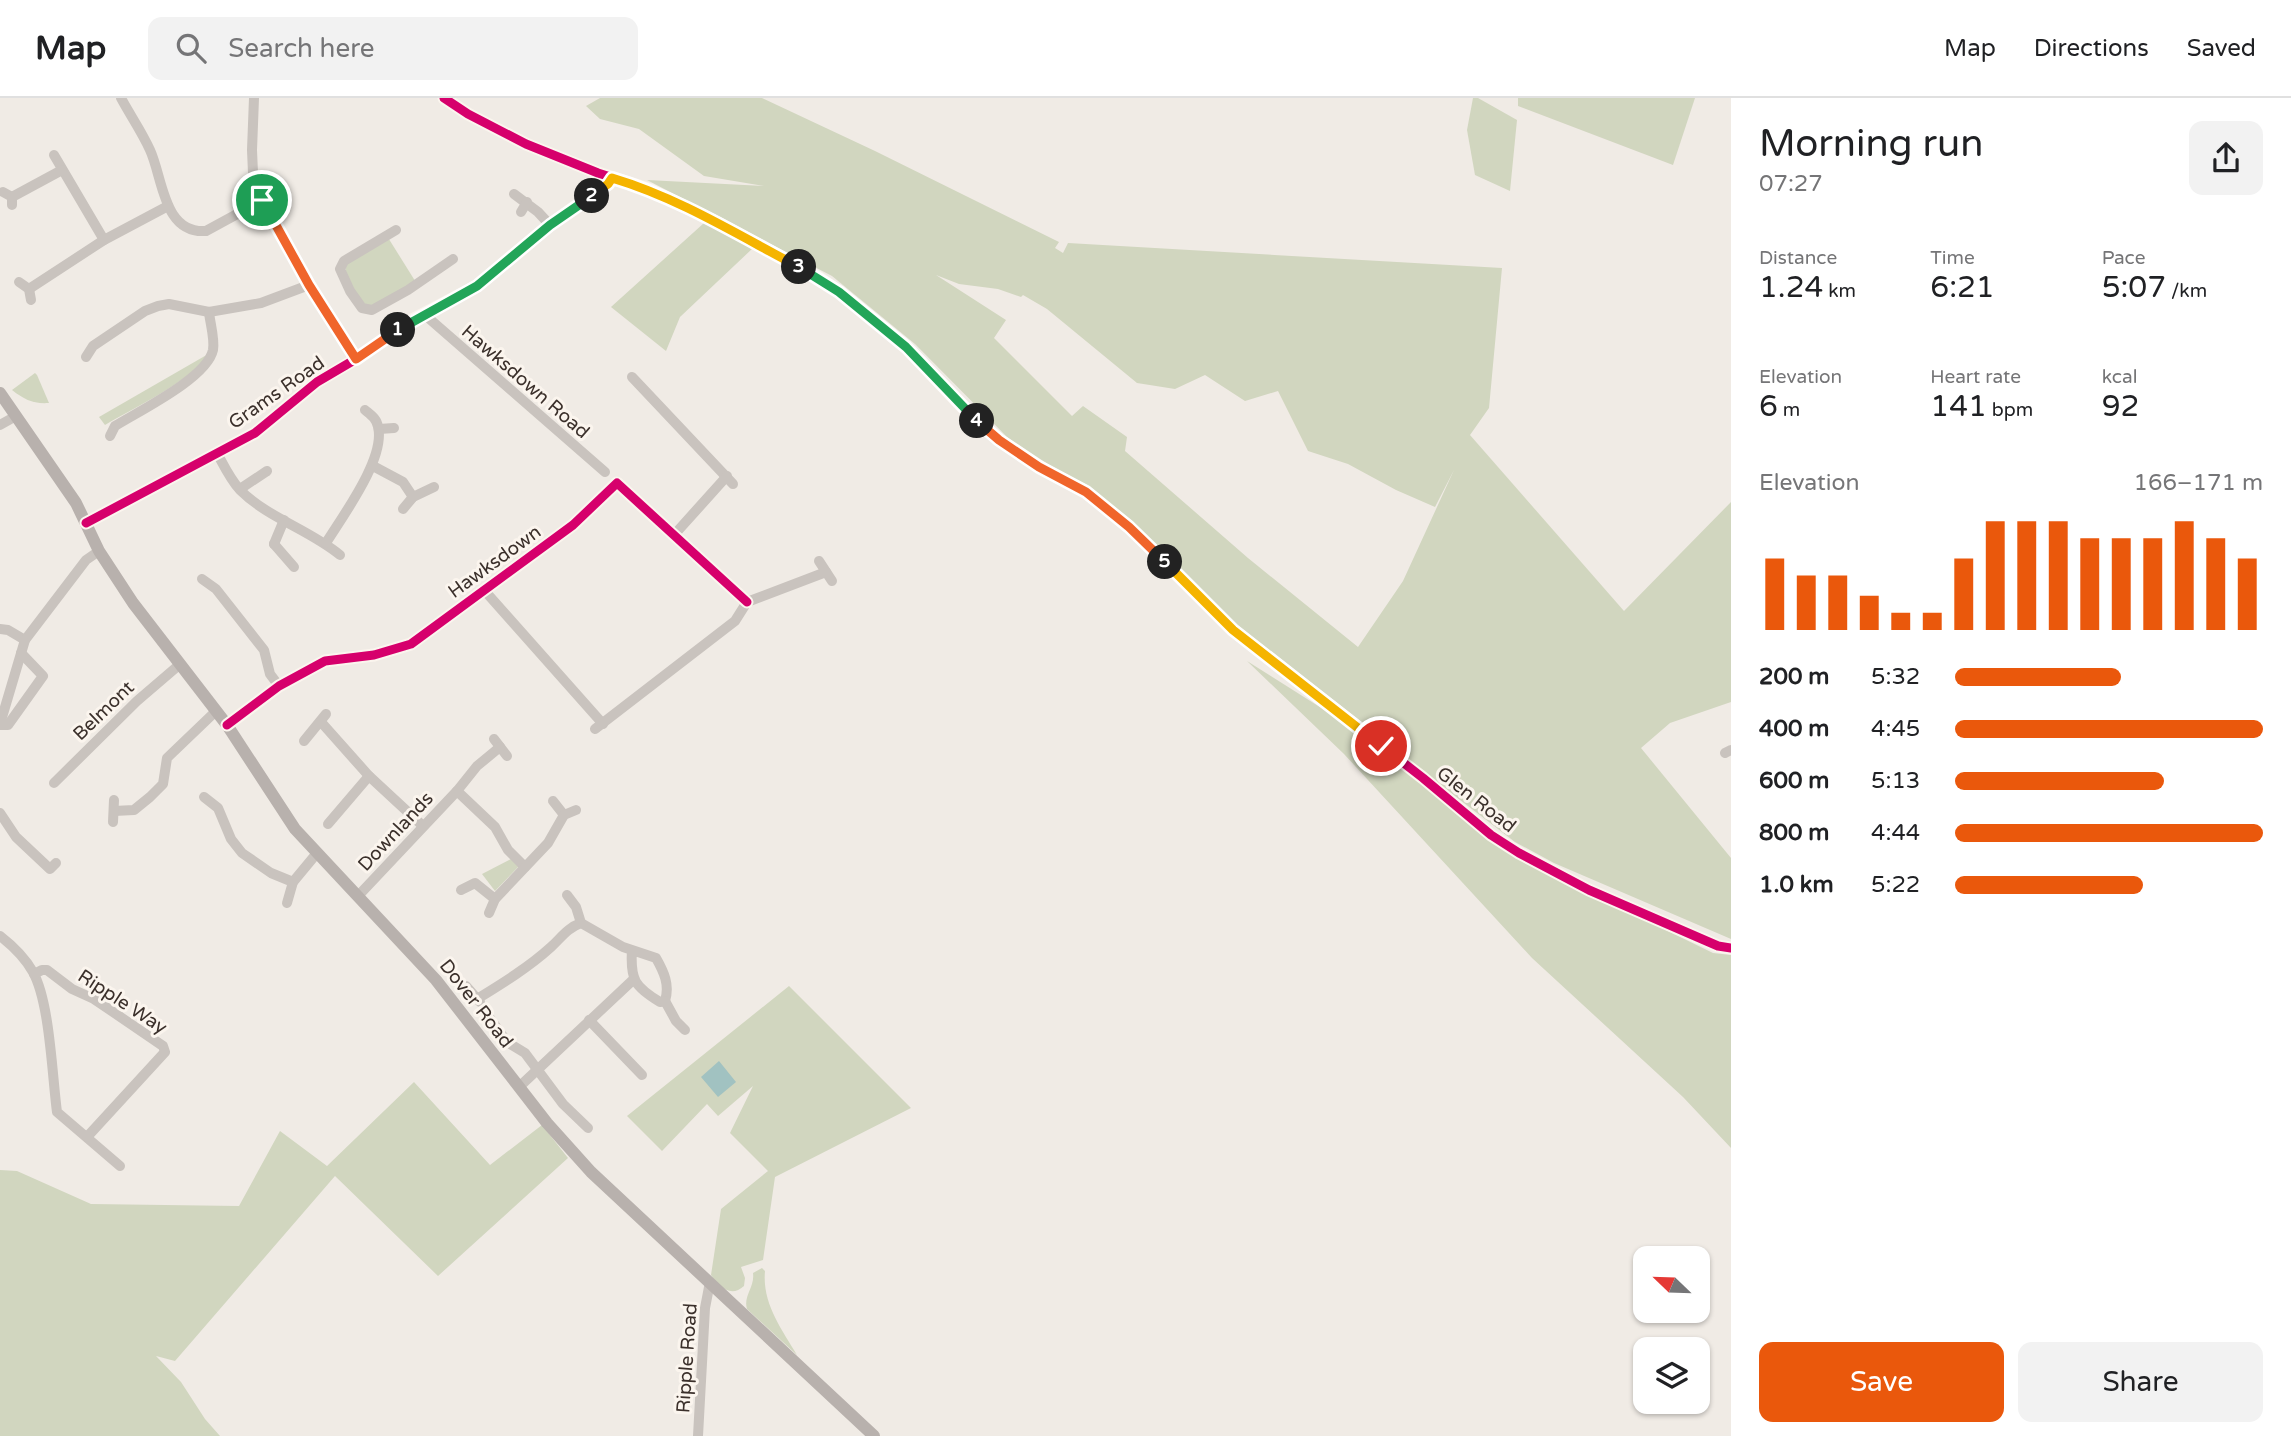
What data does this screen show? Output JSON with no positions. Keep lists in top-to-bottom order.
{
  "streets": {
    "main road": ["Dover Road"],
    "street": [
      "Hawksdown Road",
      "Grams Road",
      "Hawksdown",
      "Belmont",
      "Glen Road",
      "Downlands",
      "Ripple Way",
      "Ripple Road"
    ]
  },
  "crossings": [
    ["Hawksdown Road", "Grams Road"],
    ["Grams Road", "Glen Road"],
    ["Grams Road", "Dover Road"],
    ["Hawksdown", "Dover Road"],
    ["Belmont", "Dover Road"],
    ["Downlands", "Dover Road"],
    ["Dover Road", "Ripple Road"]
  ],
  "north": "top left",
  "page": {
    "header": "Map",
    "search": "Search here",
    "nav": ["Map", "Directions", "Saved"],
    "heading": ["Morning run", "07:27"],
    "pins": [
      "2",
      "3",
      "1",
      "4",
      "5"
    ],
    "stats": [
      ["Distance", "1.24 km"],
      ["Time", "6:21"],
      ["Pace", "5:07 /km"],
      ["Elevation", "6 m"],
      ["Heart rate", "141 bpm"],
      ["kcal", "92"]
    ],
    "chart": ["Elevation", "166–171 m"],
    "list": [
      {
        "name": "200 m",
        "note": "5:32"
      },
      {
        "name": "400 m",
        "note": "4:45"
      },
      {
        "name": "600 m",
        "note": "5:13"
      },
      {
        "name": "800 m",
        "note": "4:44"
      },
      {
        "name": "1.0 km",
        "note": "5:22"
      }
    ],
    "buttons": ["Save", "Share"]
  }
}
